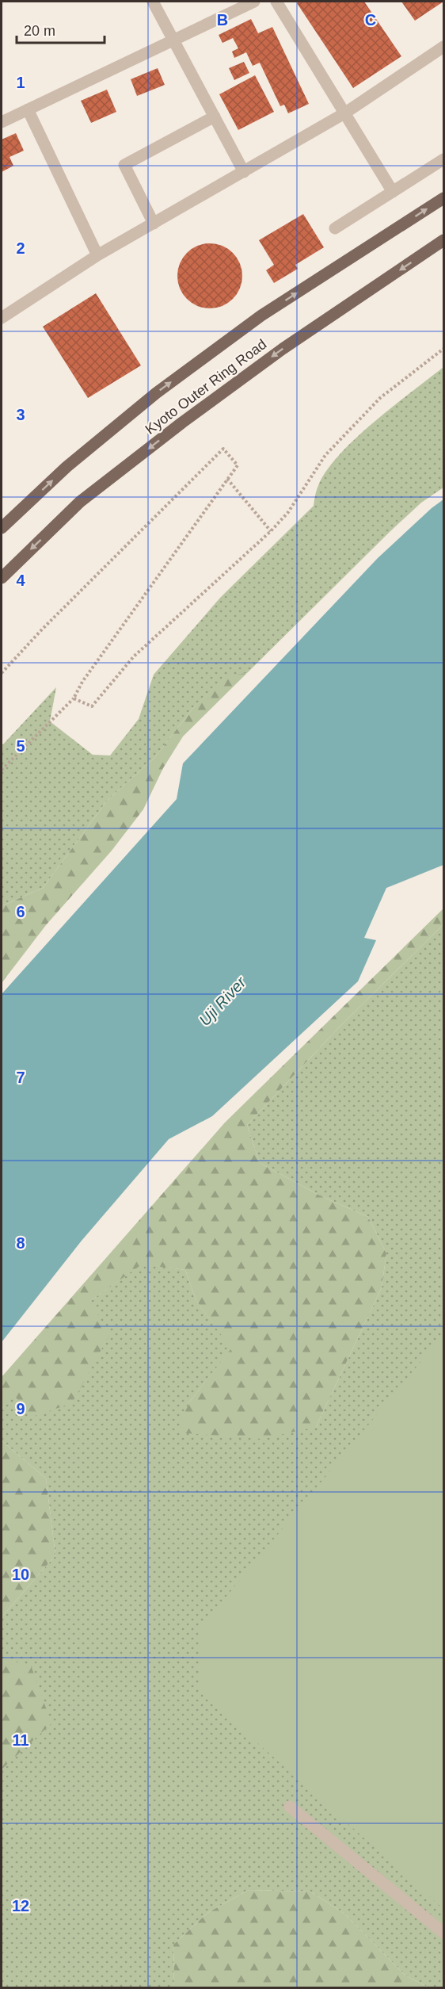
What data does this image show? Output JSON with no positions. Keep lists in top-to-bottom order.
{
  "streets": {
    "main road": ["Kyoto Outer Ring Road"]
  },
  "water": ["Uji River"],
  "scale_bar": "20 m",
  "grid": {
    "columns": ["B", "C"],
    "rows": [
      "1",
      "2",
      "3",
      "4",
      "5",
      "6",
      "7",
      "8",
      "9",
      "10",
      "11",
      "12"
    ]
  }
}
